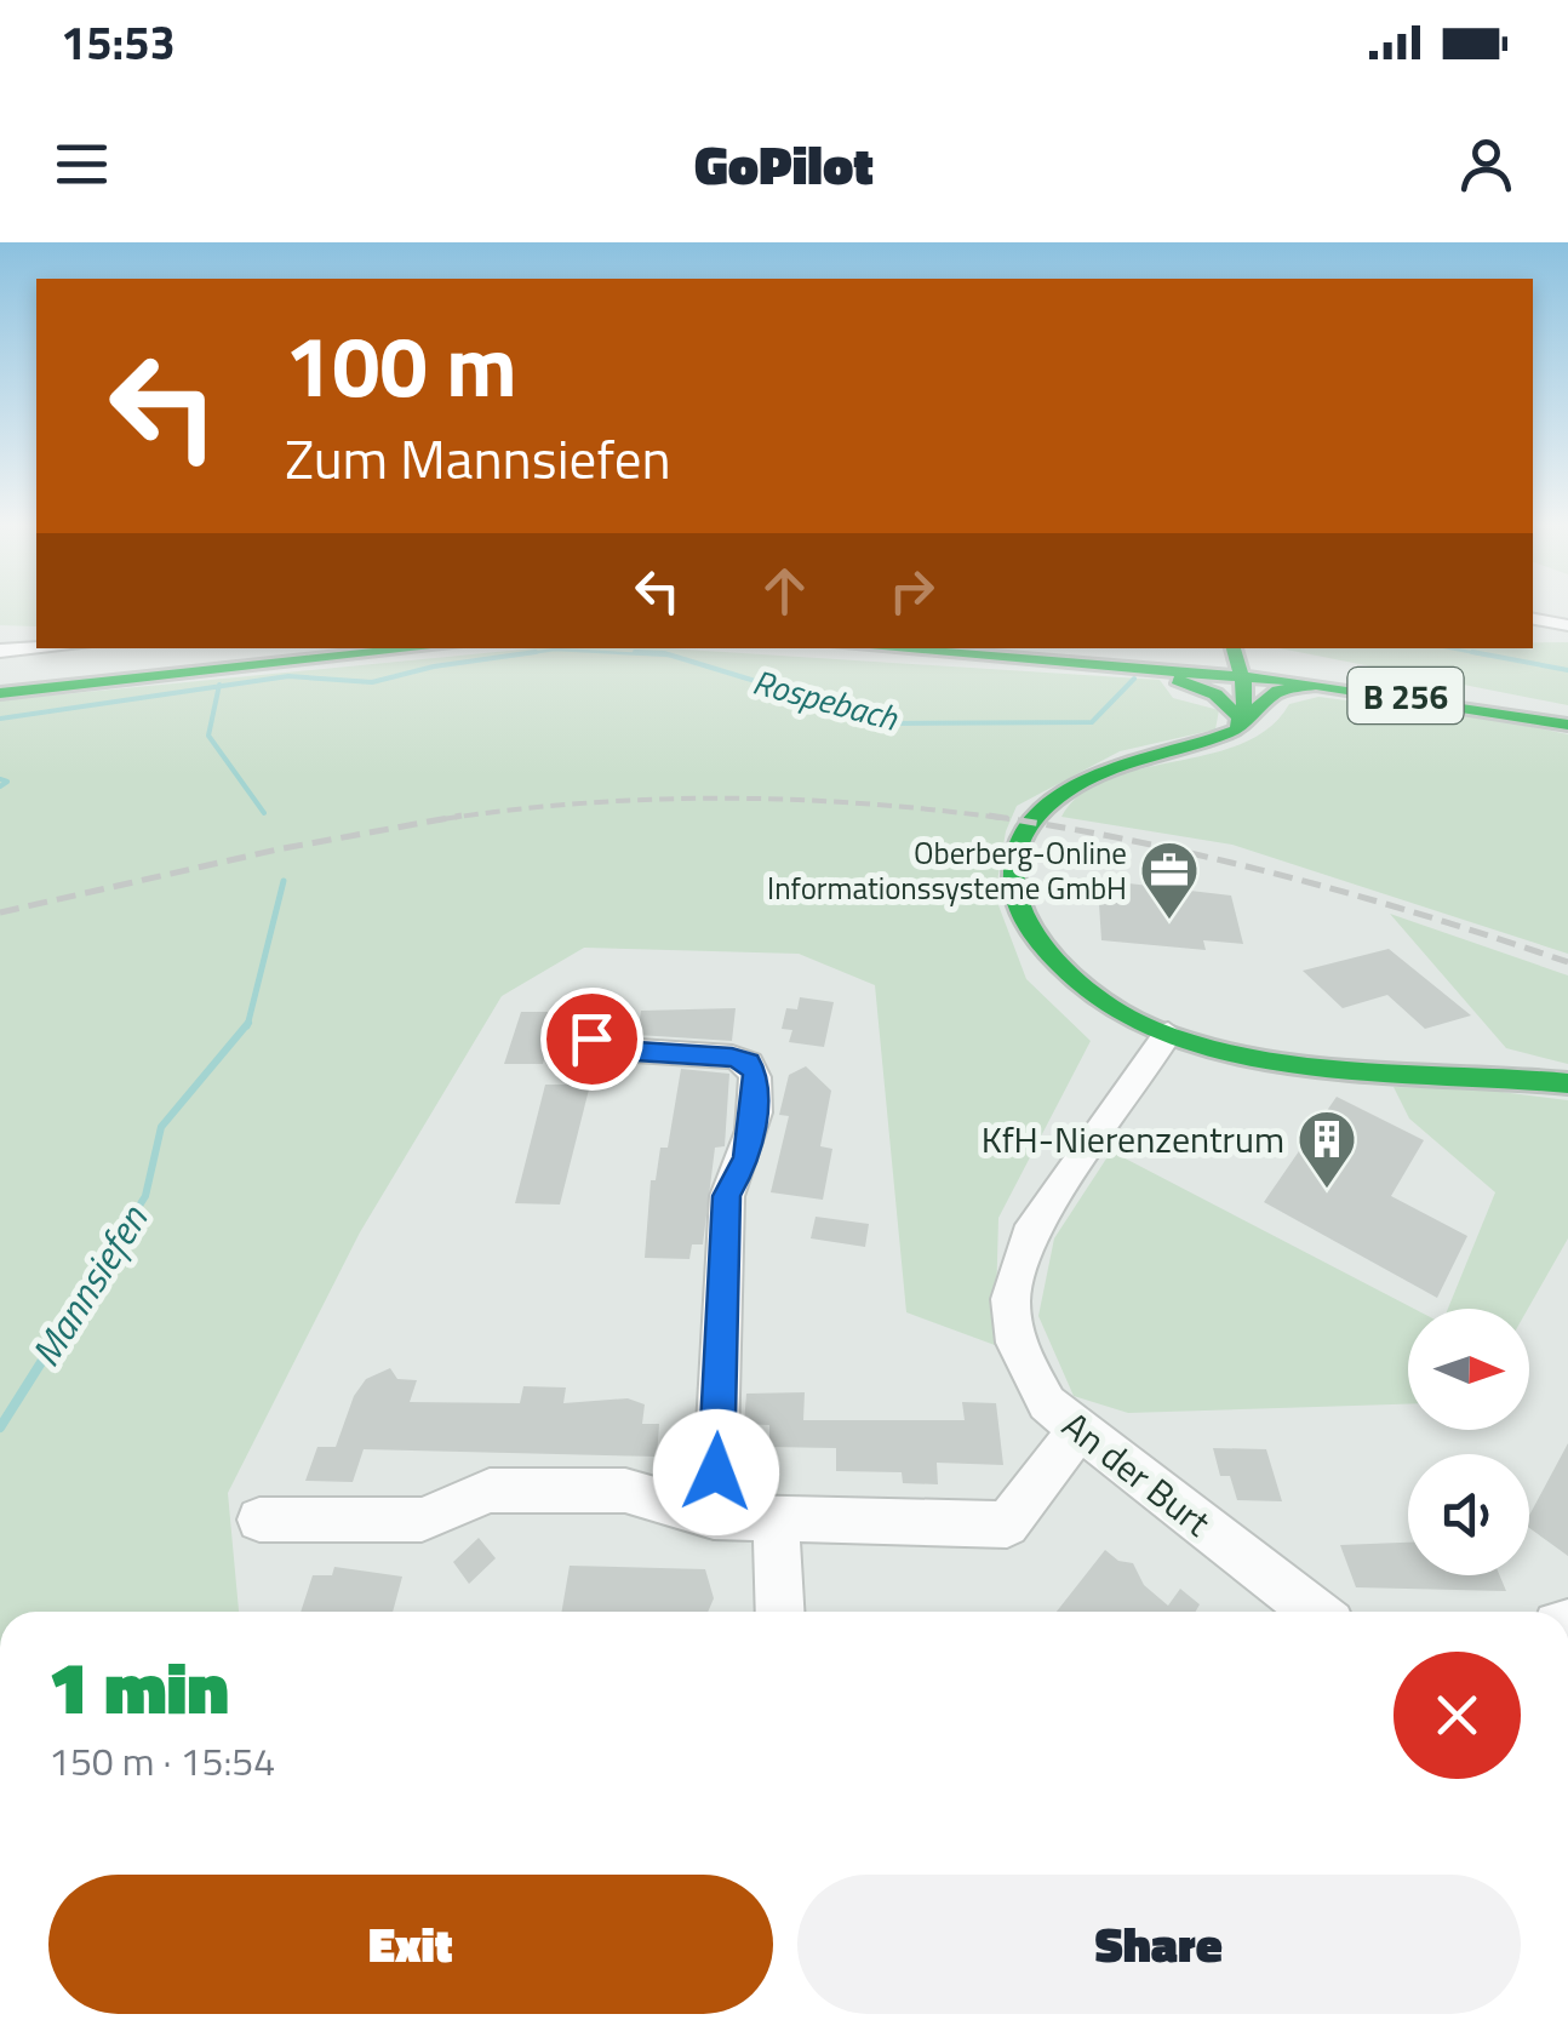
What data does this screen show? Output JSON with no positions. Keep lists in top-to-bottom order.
{
  "streets": {
    "main road": ["B 256"],
    "street": ["An der Burt"]
  },
  "water": ["Rospebach", "Mannsiefen"],
  "places": {
    "office": ["Oberberg-Online Informationssysteme GmbH"],
    "building": ["KfH-Nierenzentrum"]
  },
  "north": "right",
  "page": {
    "status": "15:53",
    "header": "GoPilot",
    "turn": ["100 m", "Zum Mannsiefen"],
    "heading": ["1 min", "150 m · 15:54"],
    "buttons": ["Exit", "Share"]
  }
}
